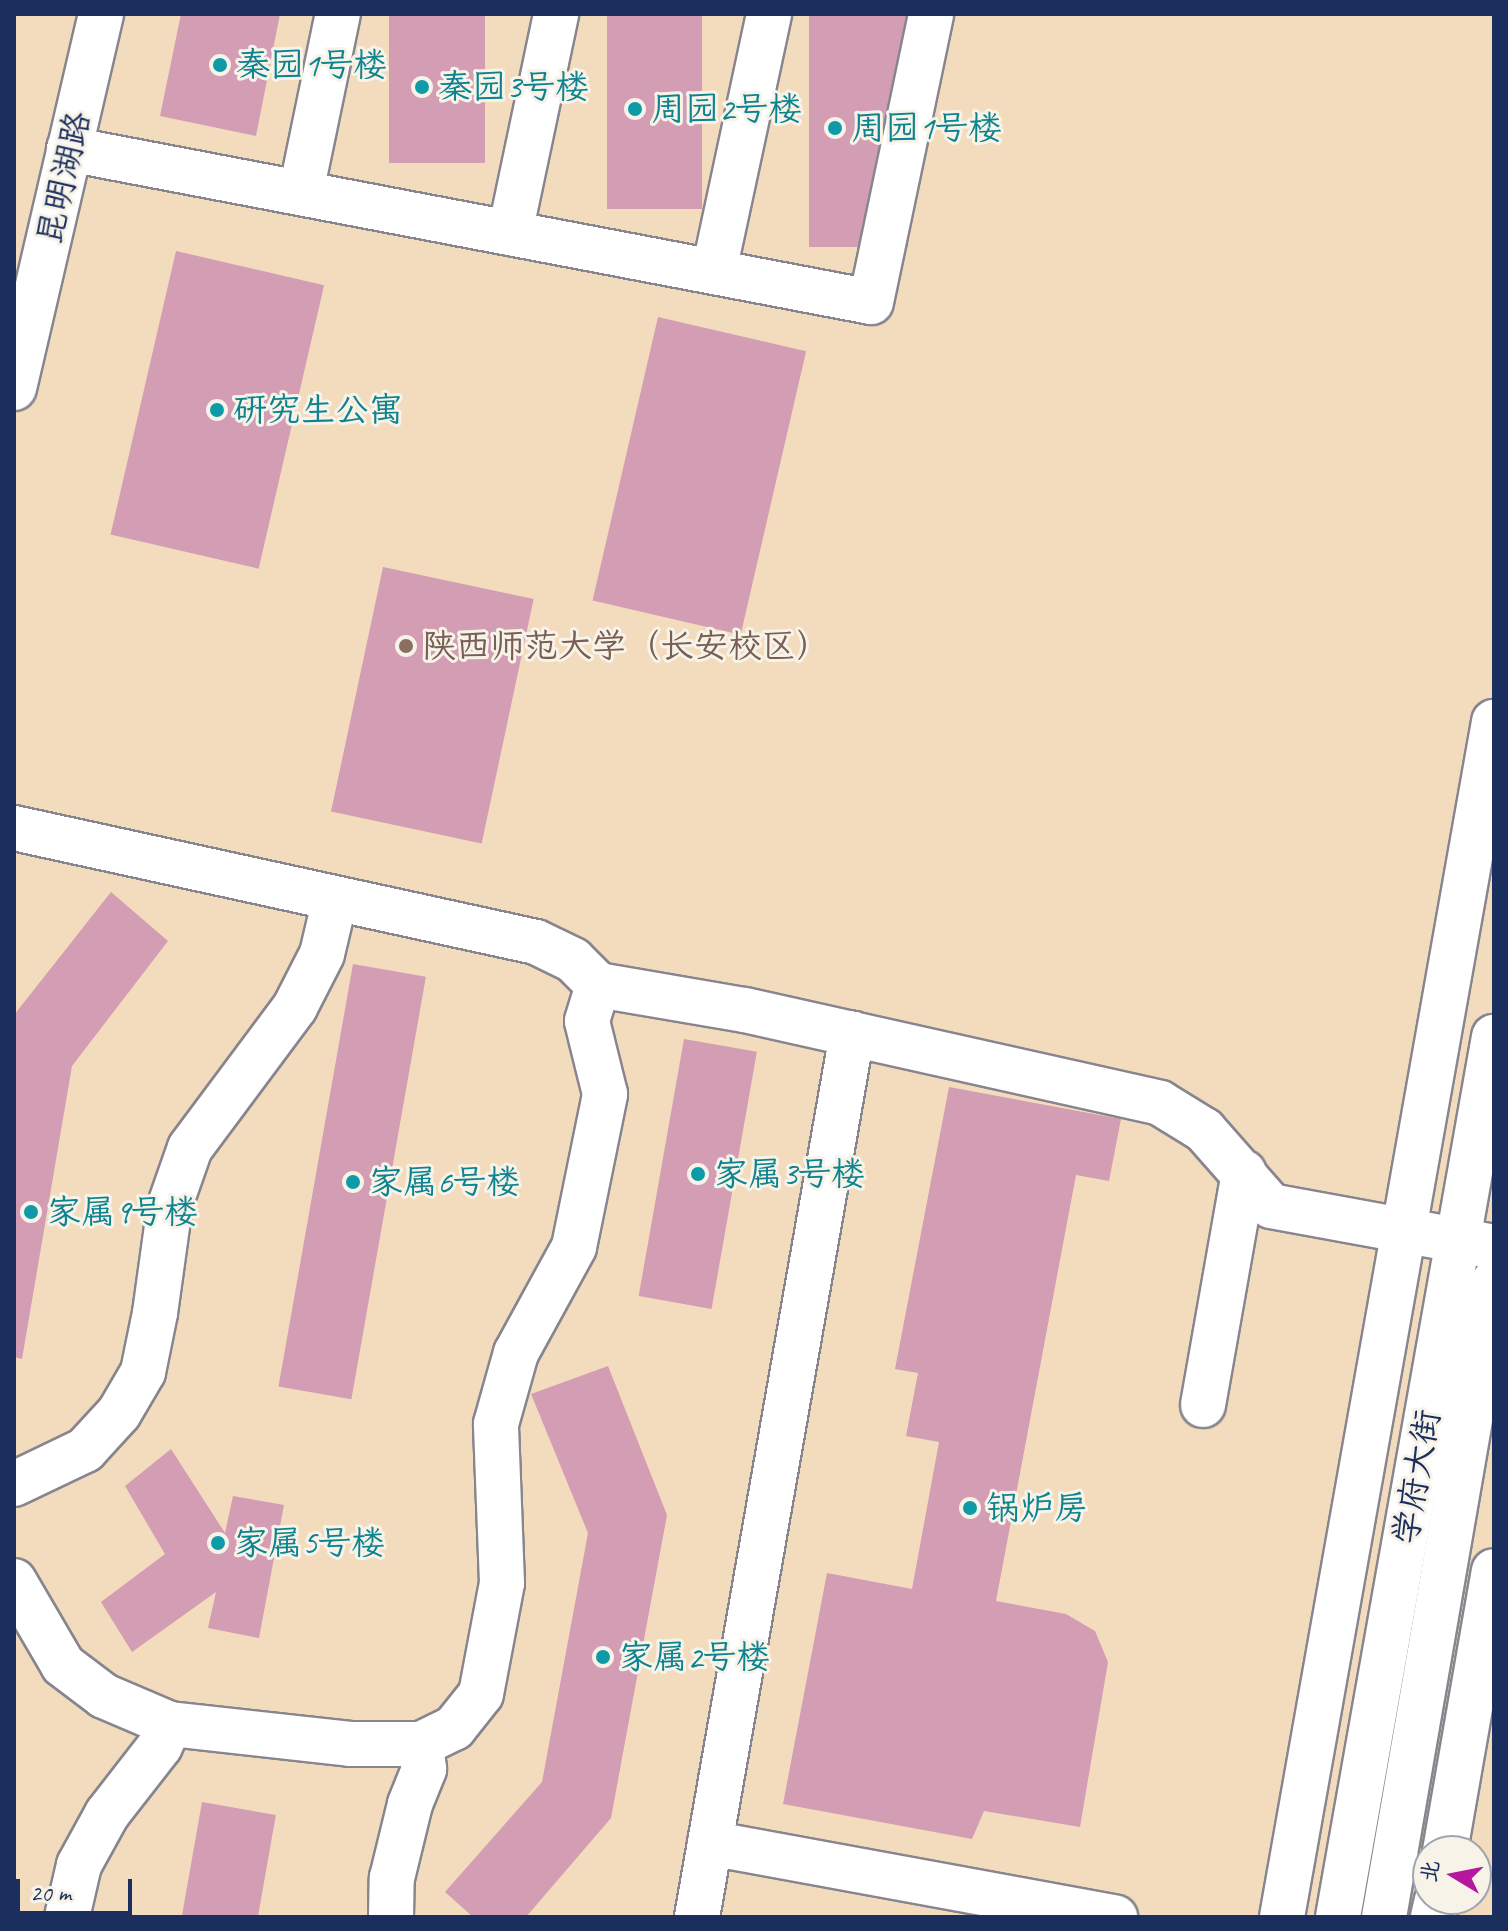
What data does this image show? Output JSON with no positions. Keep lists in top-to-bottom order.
{
  "streets": {
    "main road": ["昆明湖路", "学府大街"]
  },
  "places": [
    "秦园1号楼",
    "秦园3号楼",
    "周园2号楼",
    "周园1号楼",
    "研究生公寓",
    "陕西师范大学（长安校区）",
    "家属3号楼",
    "家属6号楼",
    "家属9号楼",
    "锅炉房",
    "家属5号楼",
    "家属2号楼"
  ],
  "scale_bar": "20 m",
  "north": "left"
}
